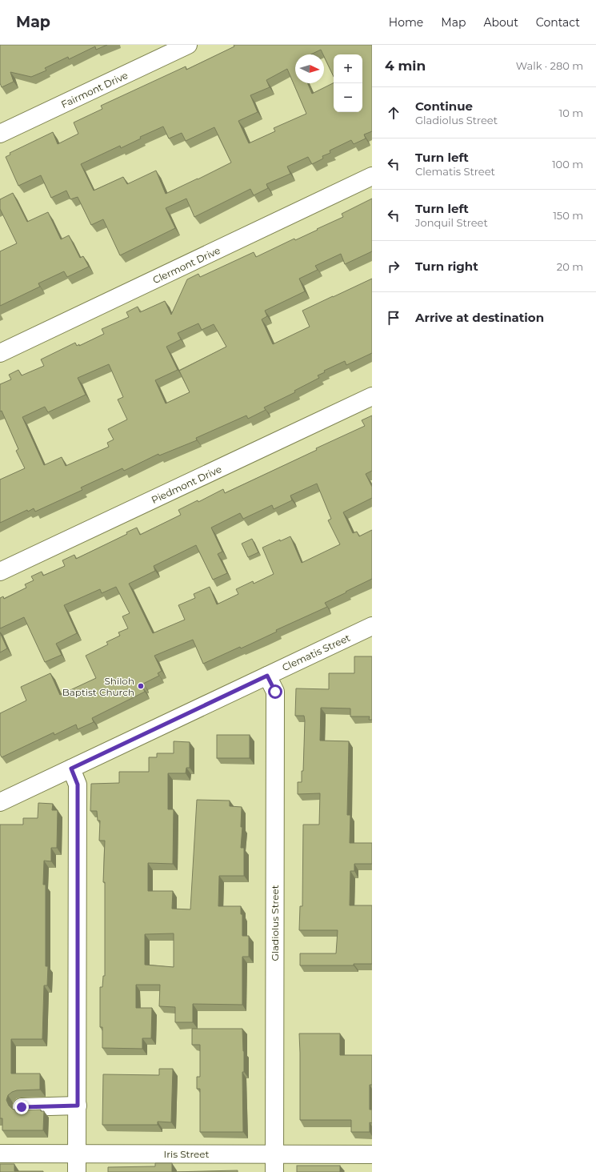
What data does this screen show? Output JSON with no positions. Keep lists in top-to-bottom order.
{
  "streets": {
    "street": [
      "Fairmont Drive",
      "Clermont Drive",
      "Piedmont Drive",
      "Clematis Street",
      "Gladiolus Street",
      "Iris Street"
    ]
  },
  "crossings": [
    ["Clematis Street", "Gladiolus Street"],
    ["Gladiolus Street", "Iris Street"]
  ],
  "places": ["Shiloh Baptist Church"],
  "north": "right",
  "page": {
    "header": "Map",
    "nav": [
      "Home",
      "Map",
      "About",
      "Contact"
    ],
    "heading": ["4 min", "Walk · 280 m"],
    "map_buttons": ["+", "−"],
    "list": [
      ["Continue", "Gladiolus Street", "10 m"],
      ["Turn left", "Clematis Street", "100 m"],
      ["Turn left", "Jonquil Street", "150 m"],
      ["Turn right", "20 m"],
      "Arrive at destination"
    ]
  }
}
